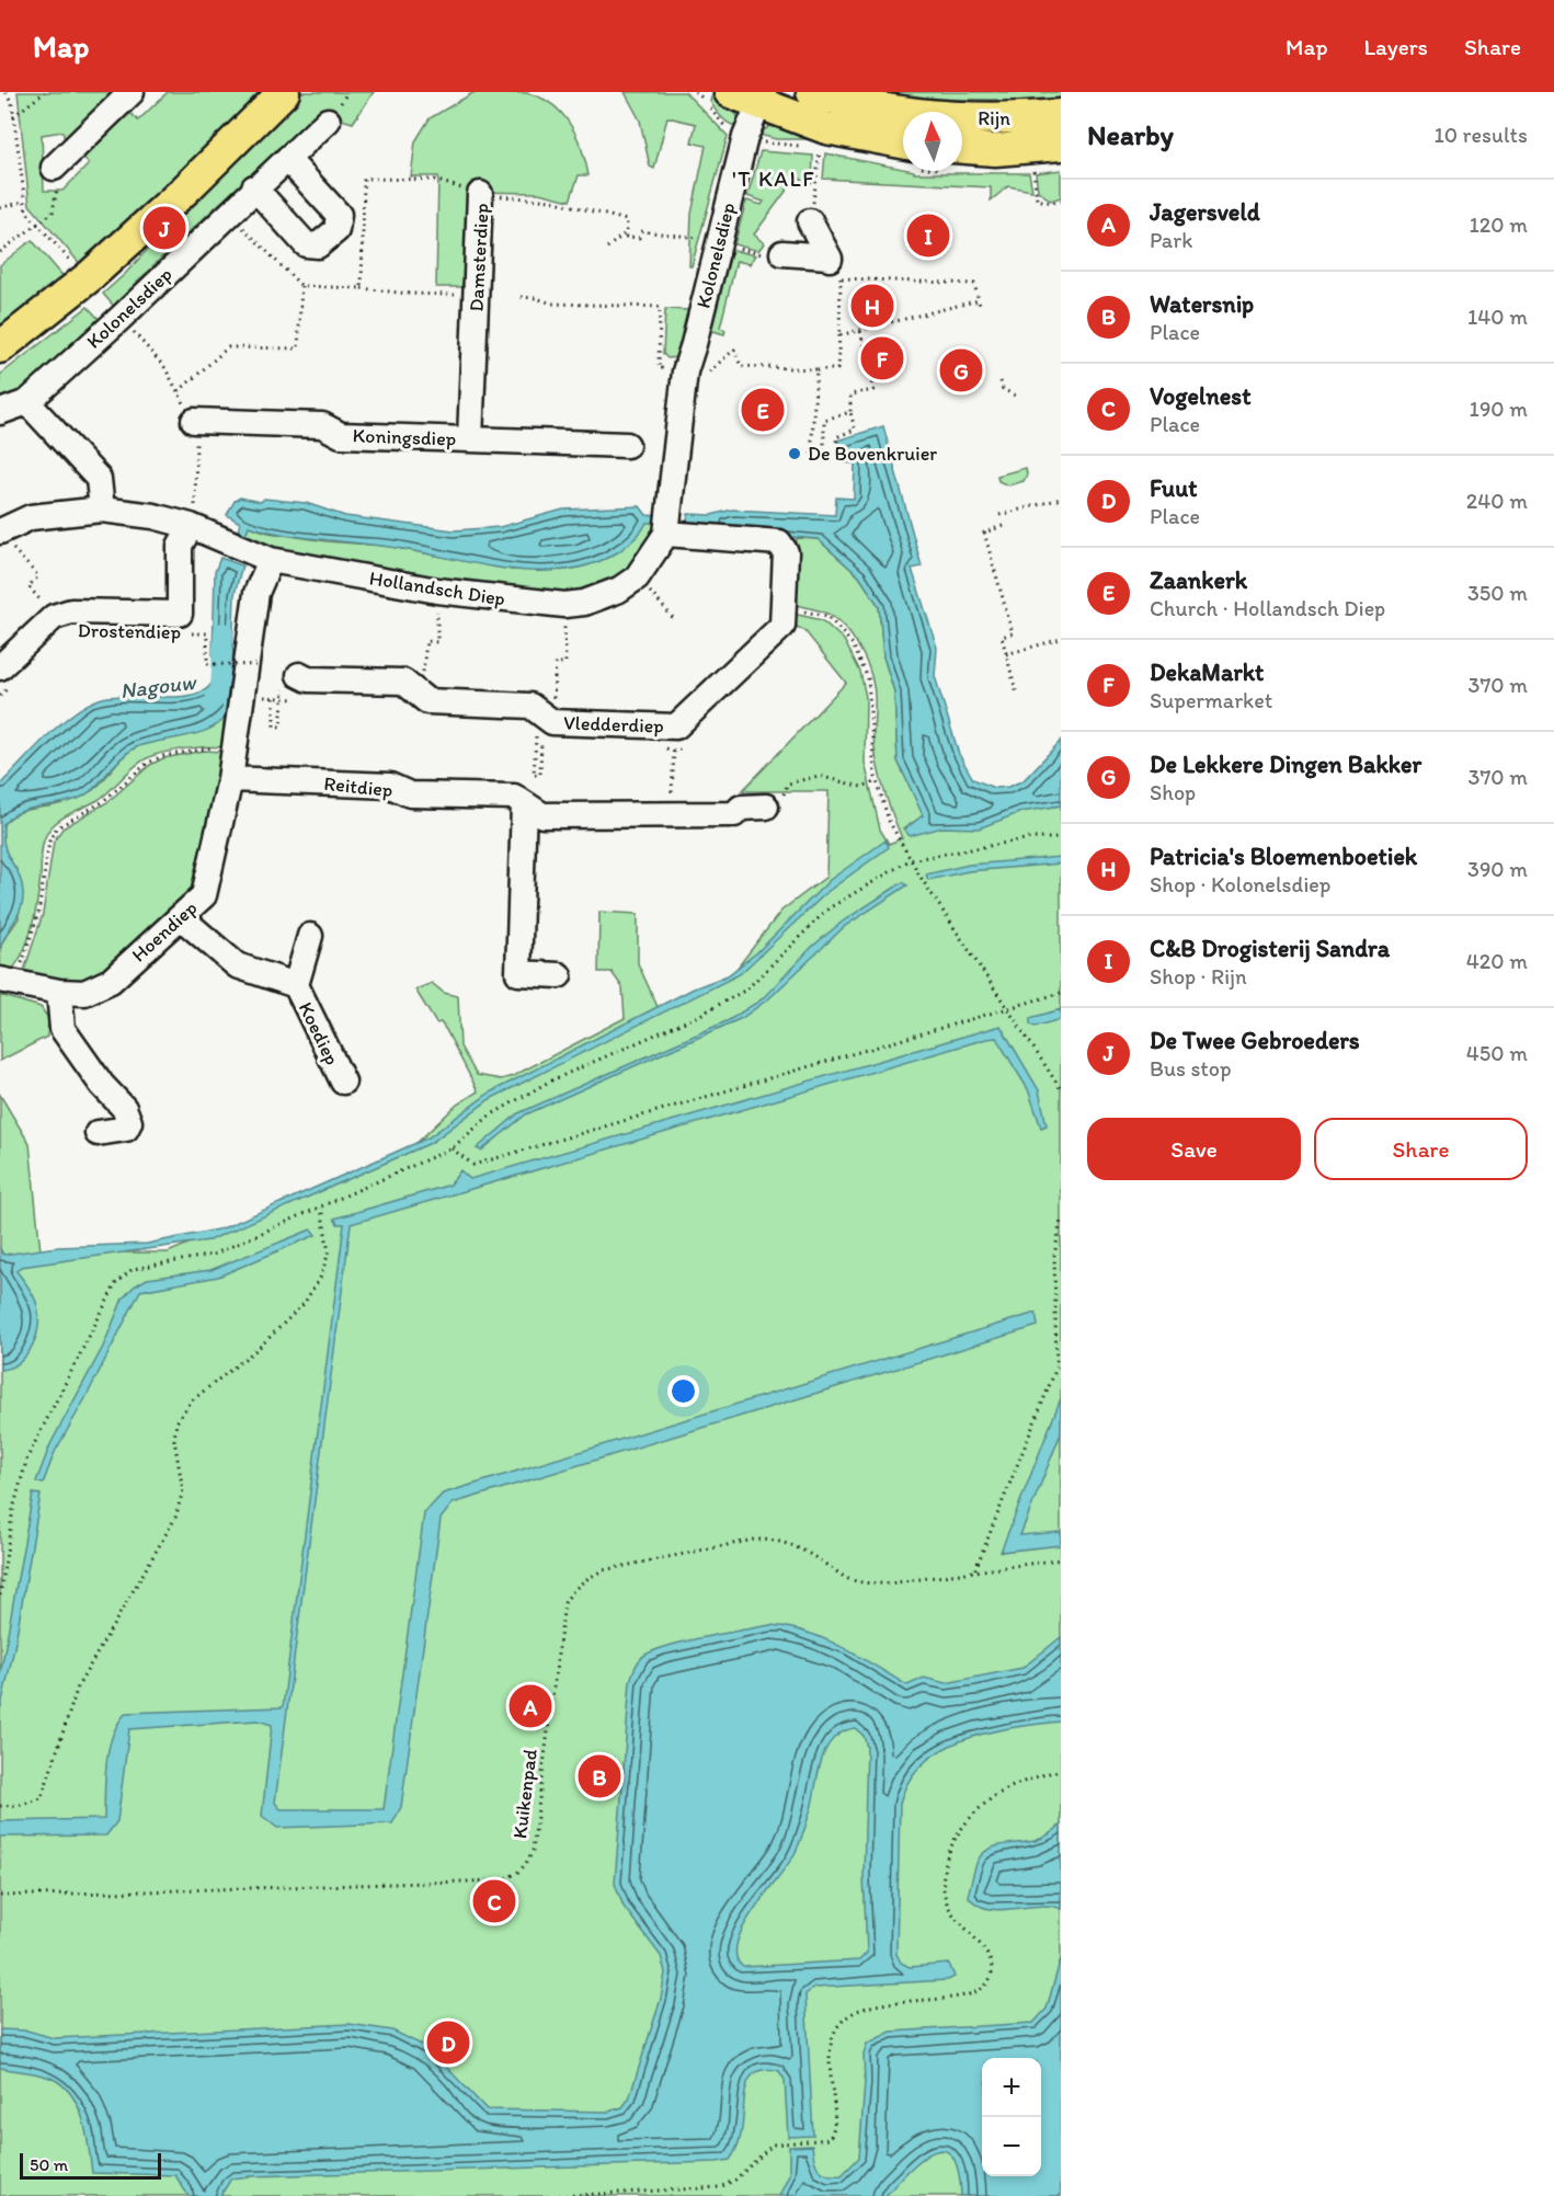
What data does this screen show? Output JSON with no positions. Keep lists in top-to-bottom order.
{
  "streets": {
    "main road": ["Rijn"],
    "street": [
      "Kolonelsdiep",
      "Damsterdiep",
      "Koningsdiep",
      "Hollandsch Diep",
      "Drostendiep",
      "Vledderdiep",
      "Reitdiep",
      "Hoendiep",
      "Koediep"
    ],
    "path": ["Kuikenpad"]
  },
  "crossings": [
    ["Kolonelsdiep", "Hollandsch Diep"],
    ["Damsterdiep", "Koningsdiep"],
    ["Hollandsch Diep", "Drostendiep"],
    ["Hollandsch Diep", "Vledderdiep"],
    ["Hollandsch Diep", "Hoendiep"],
    ["Reitdiep", "Hoendiep"],
    ["Hoendiep", "Koediep"]
  ],
  "districts": ["'T KALF"],
  "water": ["Nagouw"],
  "places": ["De Bovenkruier"],
  "scale_bar": "50 m",
  "north": "top",
  "page": {
    "header": "Map",
    "nav": ["Map", "Layers", "Share"],
    "heading": ["Nearby", "10 results"],
    "list": [
      {
        "mark": "A",
        "name": "Jagersveld",
        "note": "Park",
        "value": "120 m"
      },
      {
        "mark": "B",
        "name": "Watersnip",
        "note": "Place",
        "value": "140 m"
      },
      {
        "mark": "C",
        "name": "Vogelnest",
        "note": "Place",
        "value": "190 m"
      },
      {
        "mark": "D",
        "name": "Fuut",
        "note": "Place",
        "value": "240 m"
      },
      {
        "mark": "E",
        "name": "Zaankerk",
        "note": "Church · Hollandsch Diep",
        "value": "350 m"
      },
      {
        "mark": "F",
        "name": "DekaMarkt",
        "note": "Supermarket",
        "value": "370 m"
      },
      {
        "mark": "G",
        "name": "De Lekkere Dingen Bakker",
        "note": "Shop",
        "value": "370 m"
      },
      {
        "mark": "H",
        "name": "Patricia's Bloemenboetiek",
        "note": "Shop · Kolonelsdiep",
        "value": "390 m"
      },
      {
        "mark": "I",
        "name": "C&B Drogisterij Sandra",
        "note": "Shop · Rijn",
        "value": "420 m"
      },
      {
        "mark": "J",
        "name": "De Twee Gebroeders",
        "note": "Bus stop",
        "value": "450 m"
      }
    ],
    "pins": [
      "J",
      "I",
      "H",
      "F",
      "G",
      "E",
      "A",
      "B",
      "C",
      "D"
    ],
    "buttons": ["Save", "Share"],
    "map_buttons": ["+", "−"],
    "scale": "50 m"
  }
}
